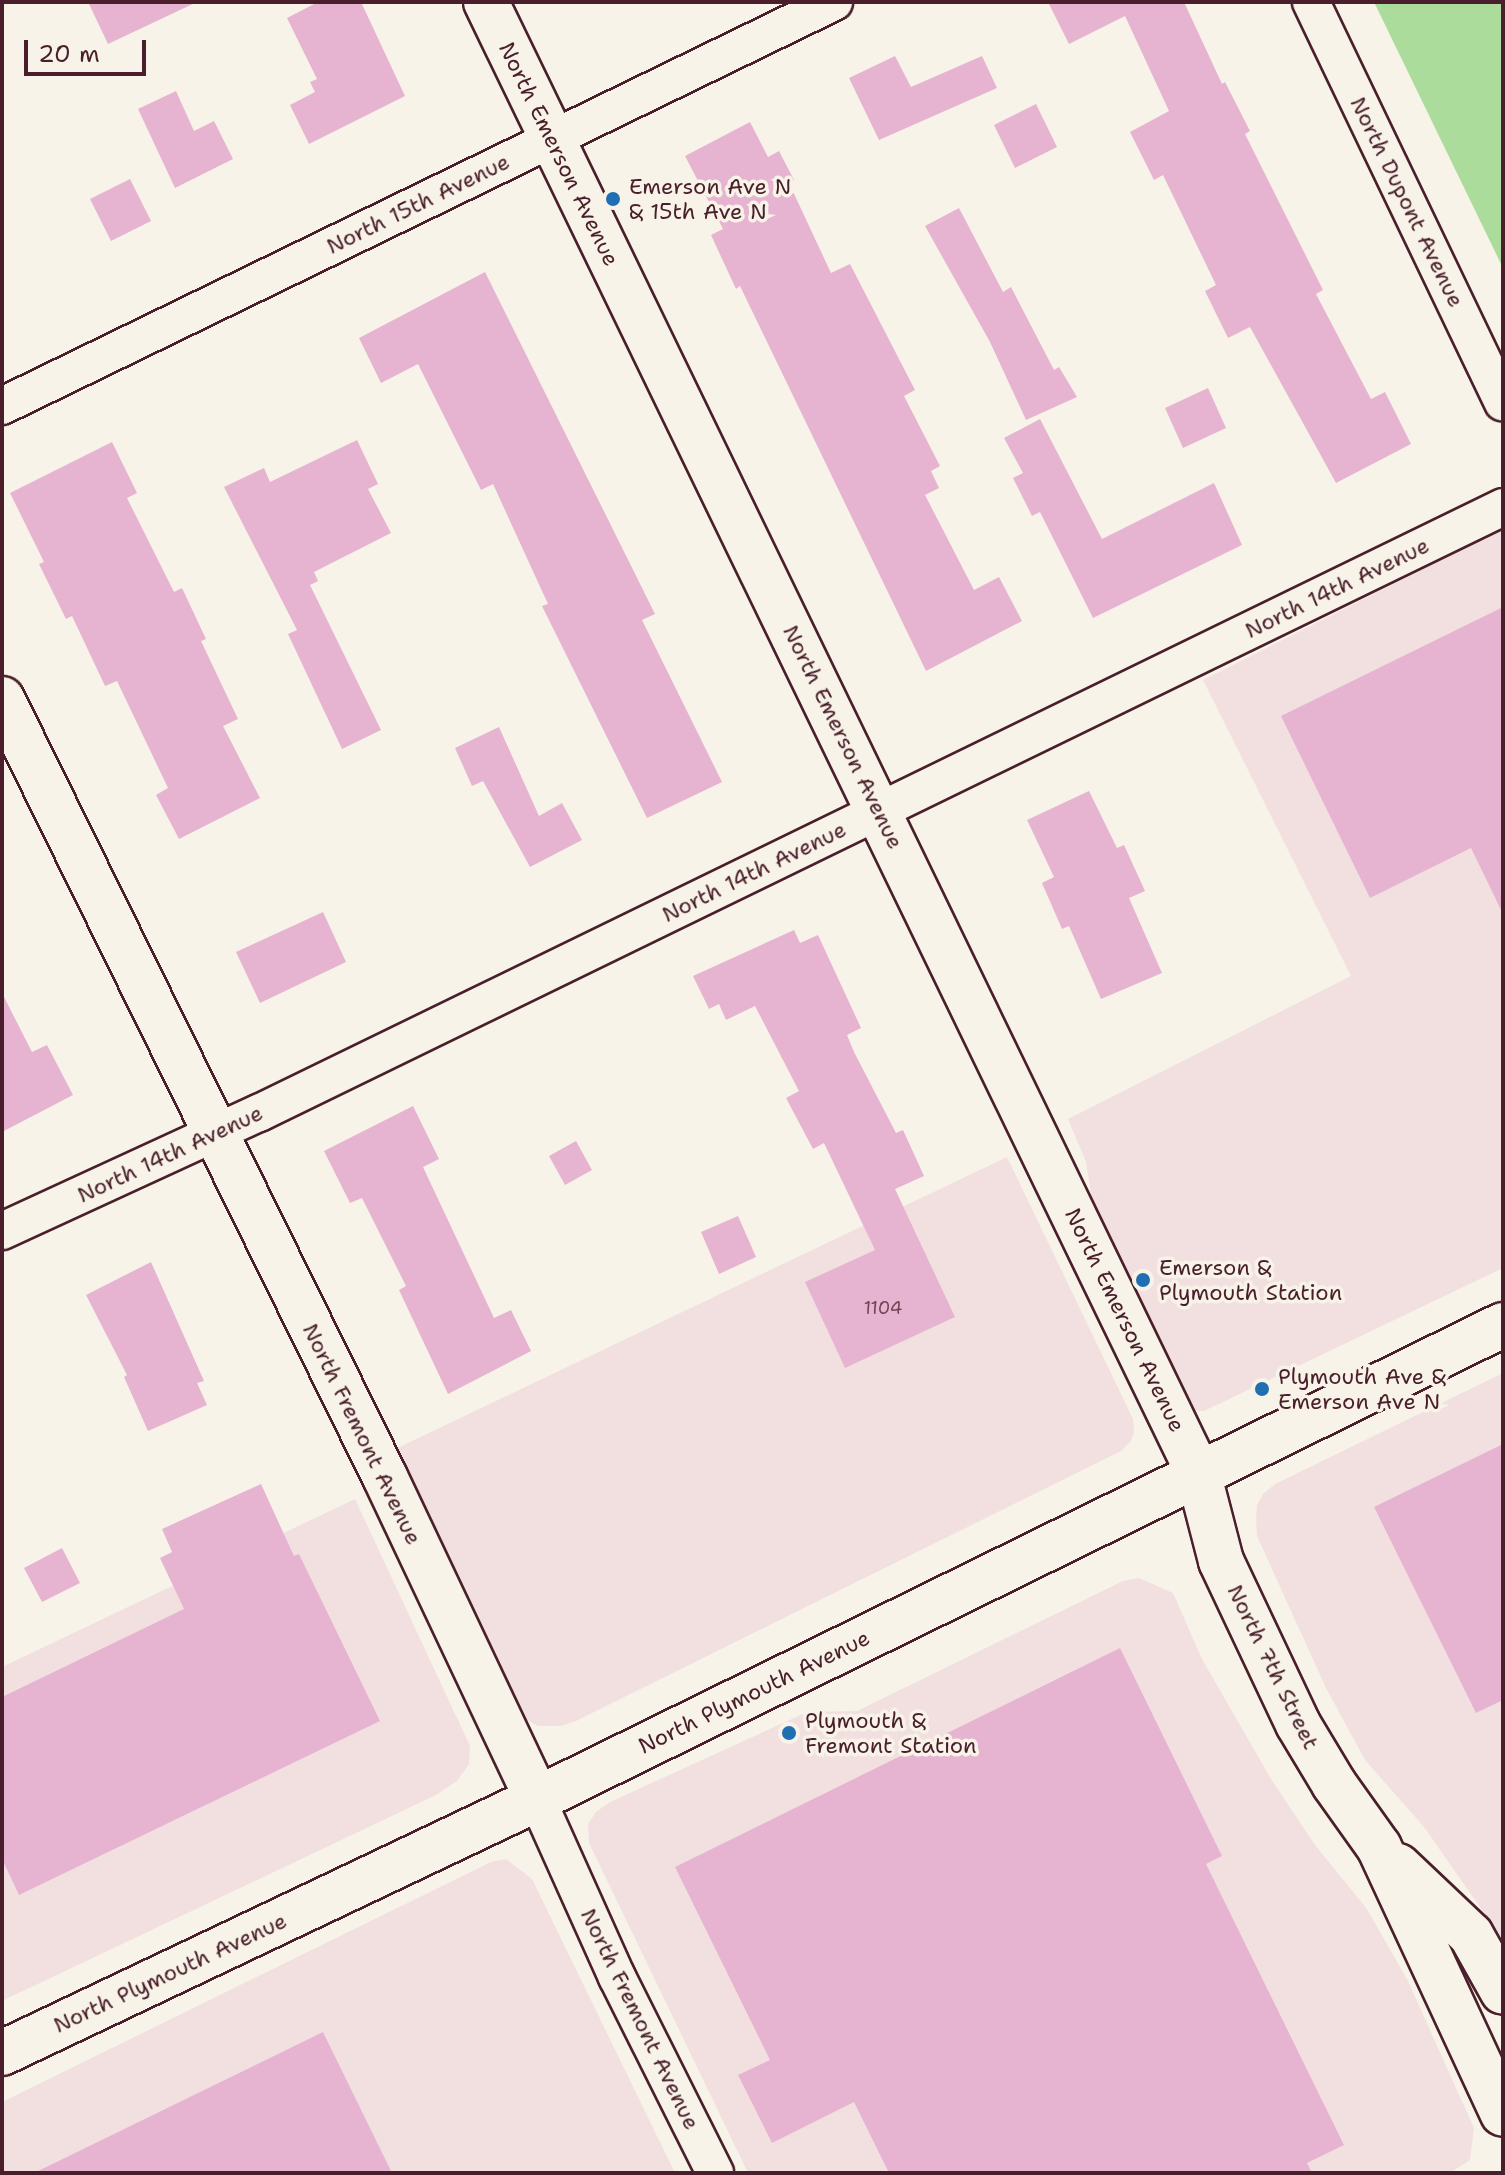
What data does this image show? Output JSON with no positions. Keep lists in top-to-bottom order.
{
  "streets": {
    "street": [
      "North Emerson Avenue",
      "North Dupont Avenue",
      "North 15th Avenue",
      "North 14th Avenue",
      "North Fremont Avenue",
      "North 7th Street",
      "North Plymouth Avenue"
    ]
  },
  "crossings": [
    ["North Emerson Avenue", "North 15th Avenue"],
    ["North Emerson Avenue", "North 14th Avenue"],
    ["North Emerson Avenue", "North 7th Street"],
    ["North Emerson Avenue", "North Plymouth Avenue"],
    ["North 14th Avenue", "North Fremont Avenue"],
    ["North Fremont Avenue", "North Plymouth Avenue"],
    ["North 7th Street", "North Plymouth Avenue"]
  ],
  "places": [
    "Emerson Ave N & 15th Ave N",
    "Emerson & Plymouth Station",
    "Plymouth Ave & Emerson Ave N",
    "Plymouth & Fremont Station"
  ],
  "house_numbers": ["1104"],
  "scale_bar": "20 m"
}
